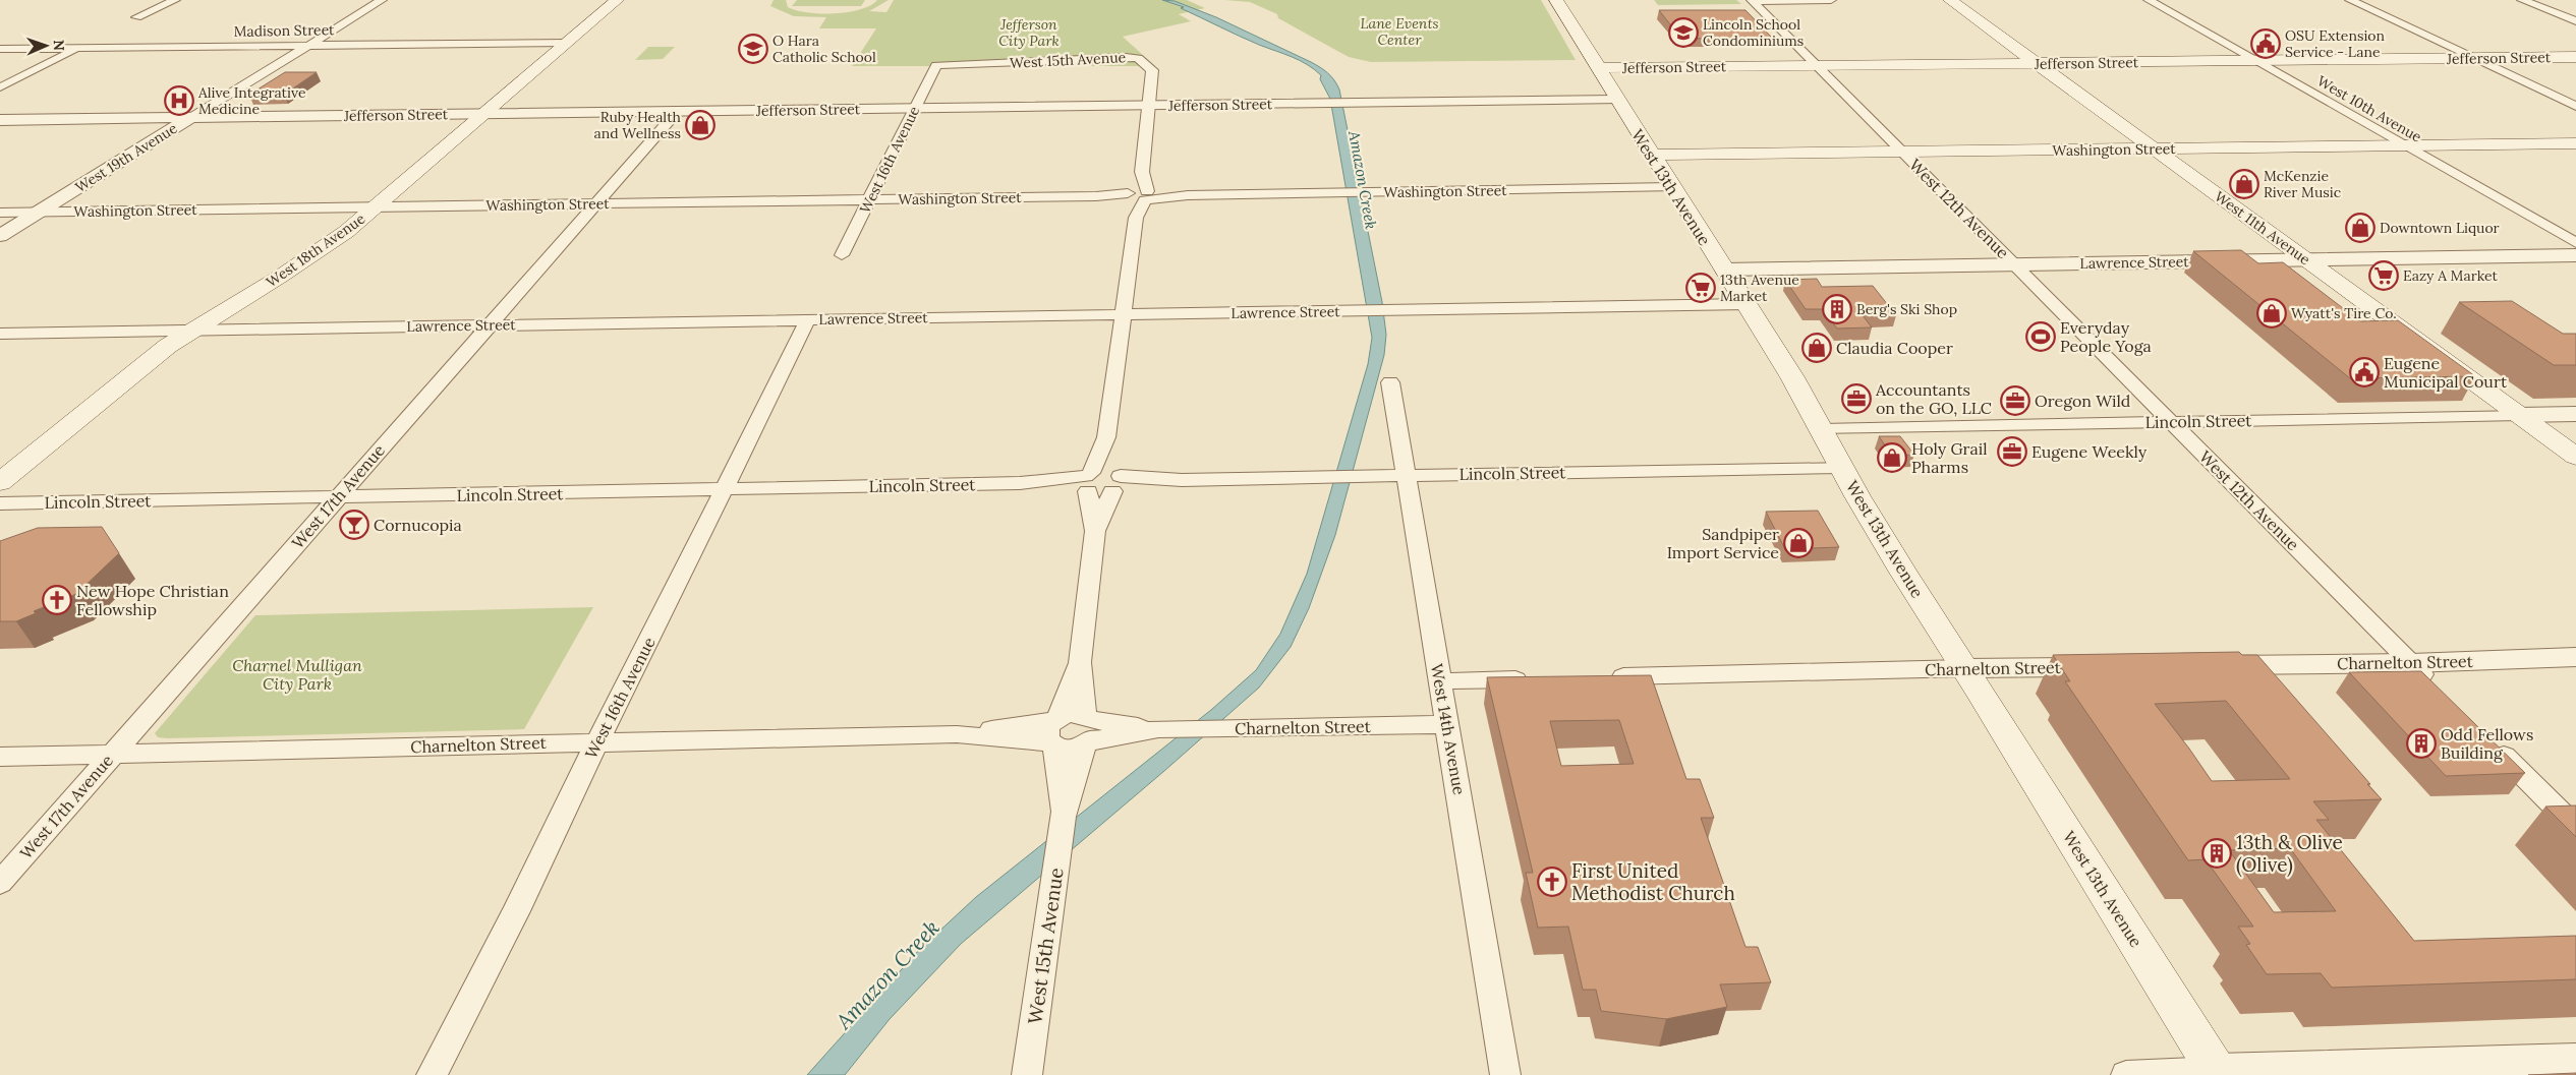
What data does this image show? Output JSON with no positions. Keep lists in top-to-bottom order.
{
  "streets": {
    "main road": [
      "Jefferson Street",
      "Washington Street",
      "West 13th Avenue",
      "West 11th Avenue",
      "West 18th Avenue"
    ],
    "street": [
      "Madison Street",
      "West 15th Avenue",
      "West 10th Avenue",
      "West 19th Avenue",
      "West 16th Avenue",
      "West 12th Avenue",
      "Lawrence Street",
      "Lincoln Street",
      "West 17th Avenue",
      "Charnelton Street",
      "West 14th Avenue"
    ]
  },
  "crossings": [
    ["Madison Street", "West 19th Avenue"],
    ["Madison Street", "West 18th Avenue"],
    ["Jefferson Street", "West 15th Avenue"],
    ["Jefferson Street", "West 10th Avenue"],
    ["Jefferson Street", "West 19th Avenue"],
    ["Jefferson Street", "West 16th Avenue"],
    ["Jefferson Street", "West 13th Avenue"],
    ["Jefferson Street", "West 12th Avenue"],
    ["Jefferson Street", "West 11th Avenue"],
    ["Jefferson Street", "West 18th Avenue"],
    ["Jefferson Street", "West 17th Avenue"],
    ["West 15th Avenue", "Washington Street"],
    ["West 15th Avenue", "West 16th Avenue"],
    ["West 15th Avenue", "Lawrence Street"],
    ["West 15th Avenue", "Lincoln Street"],
    ["West 15th Avenue", "Charnelton Street"],
    ["West 10th Avenue", "Washington Street"],
    ["Washington Street", "West 19th Avenue"],
    ["Washington Street", "West 16th Avenue"],
    ["Washington Street", "West 13th Avenue"],
    ["Washington Street", "West 12th Avenue"],
    ["Washington Street", "West 11th Avenue"],
    ["Washington Street", "West 18th Avenue"],
    ["Washington Street", "West 17th Avenue"],
    ["West 16th Avenue", "Lawrence Street"],
    ["West 16th Avenue", "Lincoln Street"],
    ["West 16th Avenue", "Charnelton Street"],
    ["West 13th Avenue", "Lawrence Street"],
    ["West 13th Avenue", "Lincoln Street"],
    ["West 13th Avenue", "Charnelton Street"],
    ["West 12th Avenue", "Lawrence Street"],
    ["West 12th Avenue", "Lincoln Street"],
    ["West 12th Avenue", "Charnelton Street"],
    ["West 11th Avenue", "Lawrence Street"],
    ["West 11th Avenue", "Lincoln Street"],
    ["West 18th Avenue", "Lawrence Street"],
    ["Lawrence Street", "West 17th Avenue"],
    ["Lincoln Street", "West 17th Avenue"],
    ["Lincoln Street", "West 14th Avenue"],
    ["West 17th Avenue", "Charnelton Street"],
    ["Charnelton Street", "West 14th Avenue"]
  ],
  "water": ["Amazon Creek"],
  "parks": ["Lane Events Center", "Jefferson City Park", "Charnel Mulligan City Park"],
  "places": {
    "school or university": ["Lincoln School Condominiums", "O Hara Catholic School"],
    "public building": ["OSU Extension Service - Lane", "Eugene Municipal Court"],
    "hospital": ["Alive Integrative Medicine"],
    "shop": [
      "Ruby Health and Wellness",
      "McKenzie River Music",
      "Downtown Liquor",
      "Wyatt's Tire Co.",
      "Claudia Cooper",
      "Holy Grail Pharms",
      "Sandpiper Import Service"
    ],
    "supermarket": ["Eazy A Market", "13th Avenue Market"],
    "building": ["Berg's Ski Shop", "Odd Fellows Building", "13th & Olive (Olive)"],
    "sports": ["Everyday People Yoga"],
    "office": ["Accountants on the GO, LLC", "Oregon Wild", "Eugene Weekly"],
    "bar": ["Cornucopia"],
    "church": ["New Hope Christian Fellowship", "First United Methodist Church"]
  },
  "north": "right"
}
